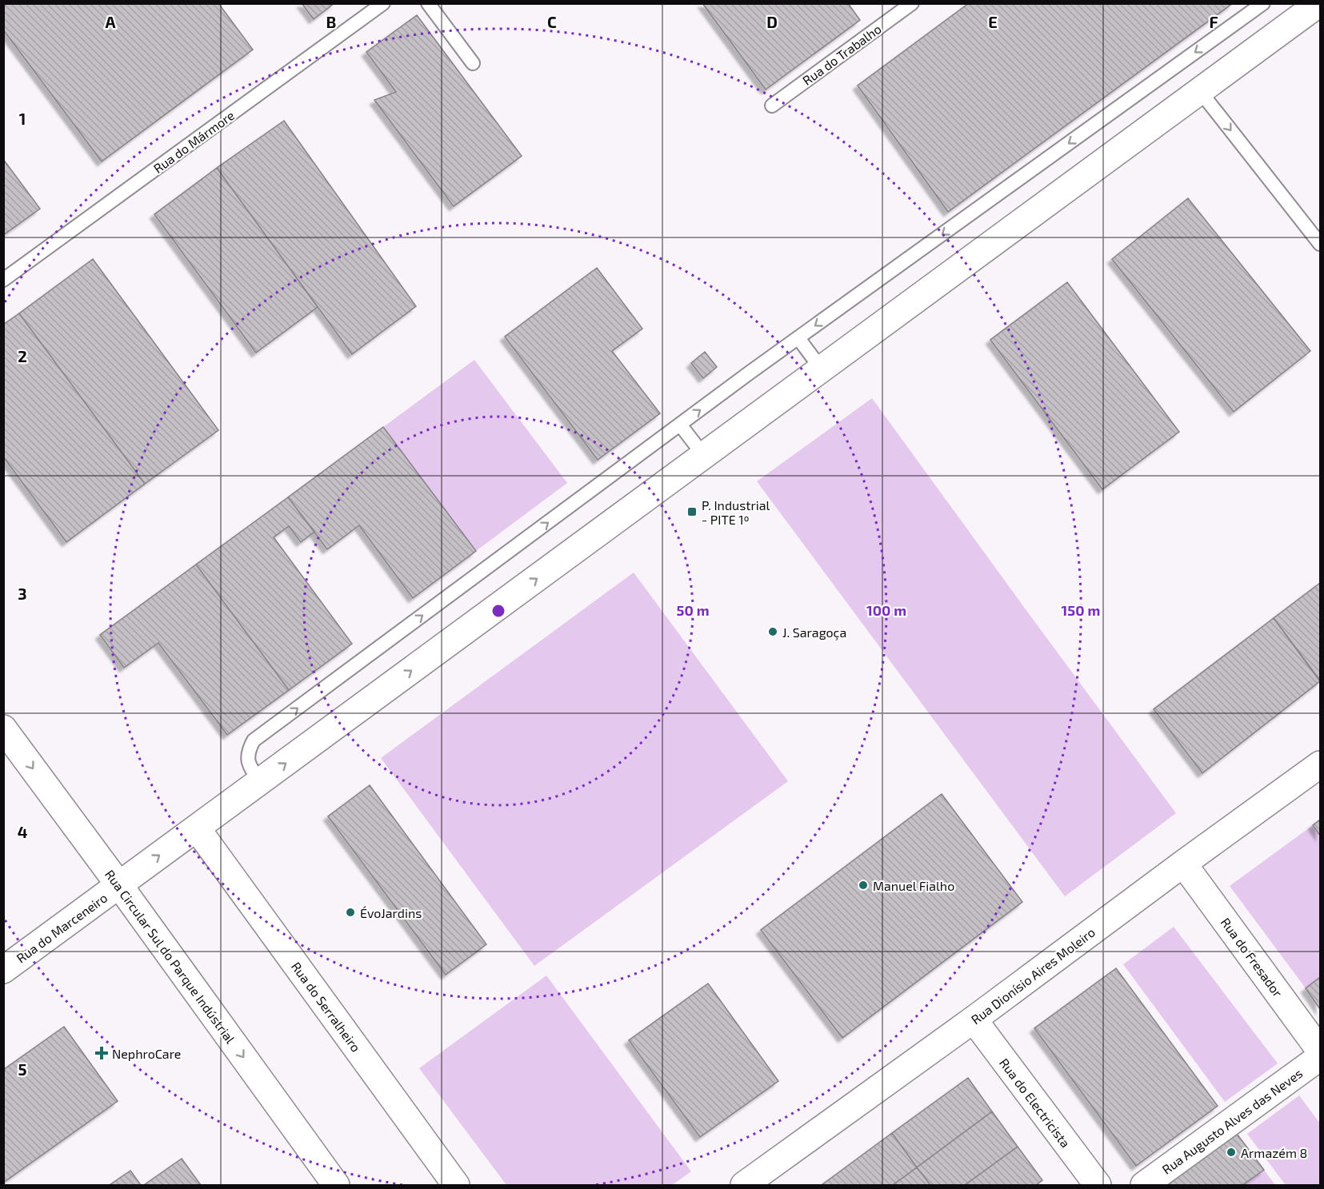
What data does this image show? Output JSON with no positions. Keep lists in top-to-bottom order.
{
  "streets": {
    "street": [
      "Rua do Marceneiro",
      "Rua Circular Sul do Parque Indústrial",
      "Rua do Fresador",
      "Rua Dionísio Aires Moleiro",
      "Rua do Serralheiro",
      "Rua do Electricista",
      "Rua Augusto Alves das Neves"
    ],
    "lane": ["Rua do Trabalho", "Rua do Mármore"]
  },
  "crossings": [
    ["Rua do Marceneiro", "Rua Circular Sul do Parque Indústrial"],
    ["Rua do Marceneiro", "Rua do Serralheiro"],
    ["Rua do Fresador", "Rua Dionísio Aires Moleiro"],
    ["Rua Dionísio Aires Moleiro", "Rua do Electricista"]
  ],
  "one_way": ["Rua do Marceneiro", "Rua Circular Sul do Parque Indústrial"],
  "places": {
    "transit": ["P. Industrial - PITE 1º"],
    "other": [
      "J. Saragoça",
      "Manuel Fialho",
      "ÉvoJardins",
      "Armazém 8"
    ],
    "health": ["NephroCare"]
  },
  "grid": {
    "columns": [
      "A",
      "B",
      "C",
      "D",
      "E",
      "F"
    ],
    "rows": [
      "1",
      "2",
      "3",
      "4",
      "5"
    ]
  },
  "rings": ["50 m", "100 m", "150 m"]
}
